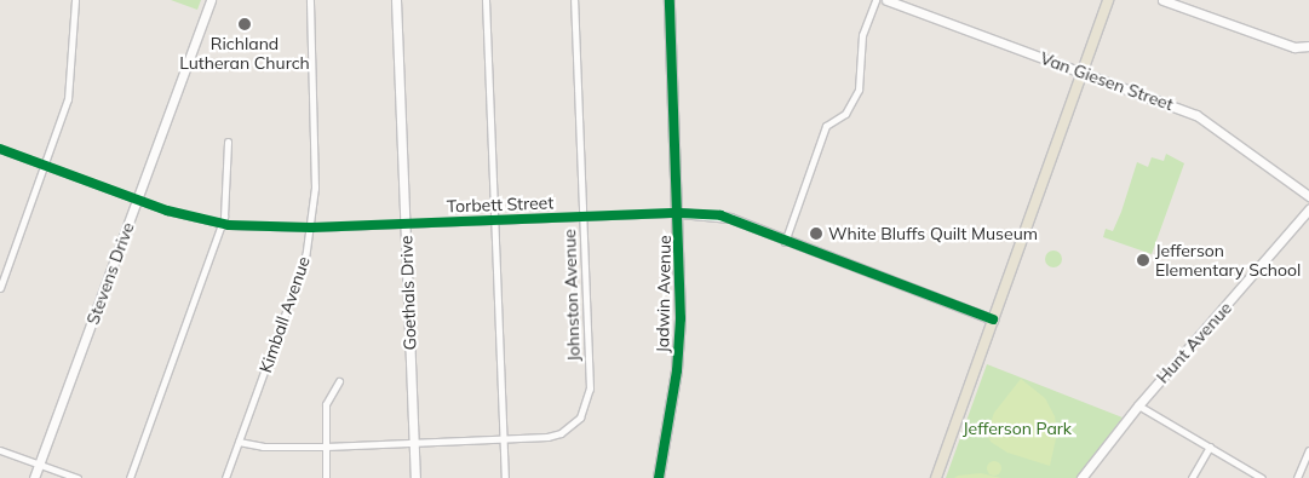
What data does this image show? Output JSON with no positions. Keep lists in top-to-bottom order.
{
  "streets": {
    "main road": ["Jadwin Avenue"],
    "street": [
      "Van Giesen Street",
      "Torbett Street",
      "Stevens Drive",
      "Goethals Drive",
      "Johnston Avenue",
      "Kimball Avenue",
      "Hunt Avenue"
    ]
  },
  "crossings": [
    ["Torbett Street", "Stevens Drive"],
    ["Torbett Street", "Goethals Drive"],
    ["Torbett Street", "Jadwin Avenue"],
    ["Torbett Street", "Johnston Avenue"],
    ["Torbett Street", "Kimball Avenue"]
  ],
  "parks": ["Jefferson Park"],
  "places": ["Richland Lutheran Church", "White Bluffs Quilt Museum", "Jefferson Elementary School"]
}
